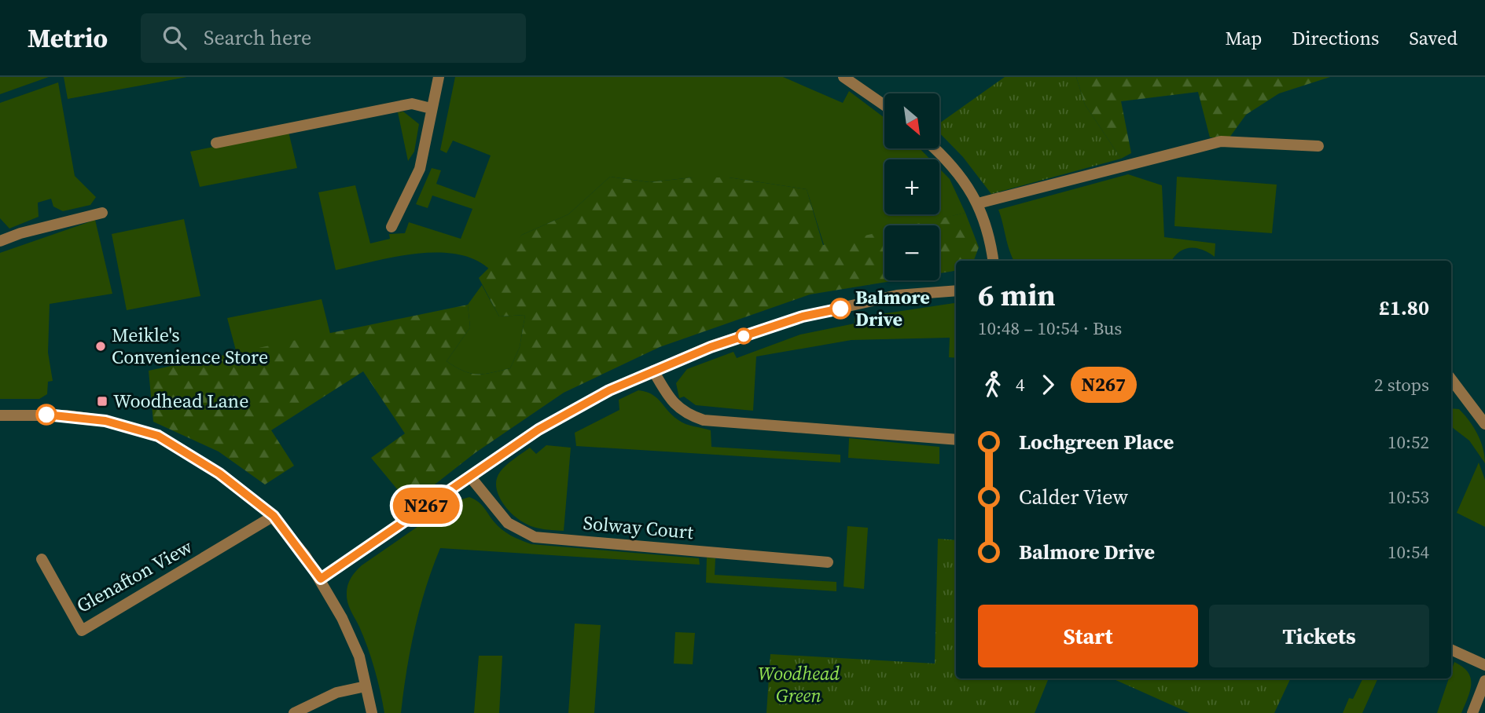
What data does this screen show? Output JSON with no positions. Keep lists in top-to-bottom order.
{
  "streets": {
    "street": ["Solway Court", "Glenafton View"]
  },
  "parks": ["Woodhead Green"],
  "places": {
    "other": ["Balmore Drive", "Meikle's Convenience Store"],
    "transit": ["Woodhead Lane"]
  },
  "lines": ["bus line N267"],
  "north": "bottom right",
  "page": {
    "header": "Metrio",
    "search": "Search here",
    "nav": ["Map", "Directions", "Saved"],
    "on_map": "N267",
    "map_buttons": ["+", "−"],
    "heading": ["6 min", "10:48 – 10:54 · Bus", "£1.80"],
    "legs": ["4", "N267", "2 stops"],
    "list": [
      {
        "name": "Lochgreen Place",
        "value": "10:52"
      },
      {
        "name": "Calder View",
        "value": "10:53"
      },
      {
        "name": "Balmore Drive",
        "value": "10:54"
      }
    ],
    "buttons": ["Start", "Tickets"]
  }
}
